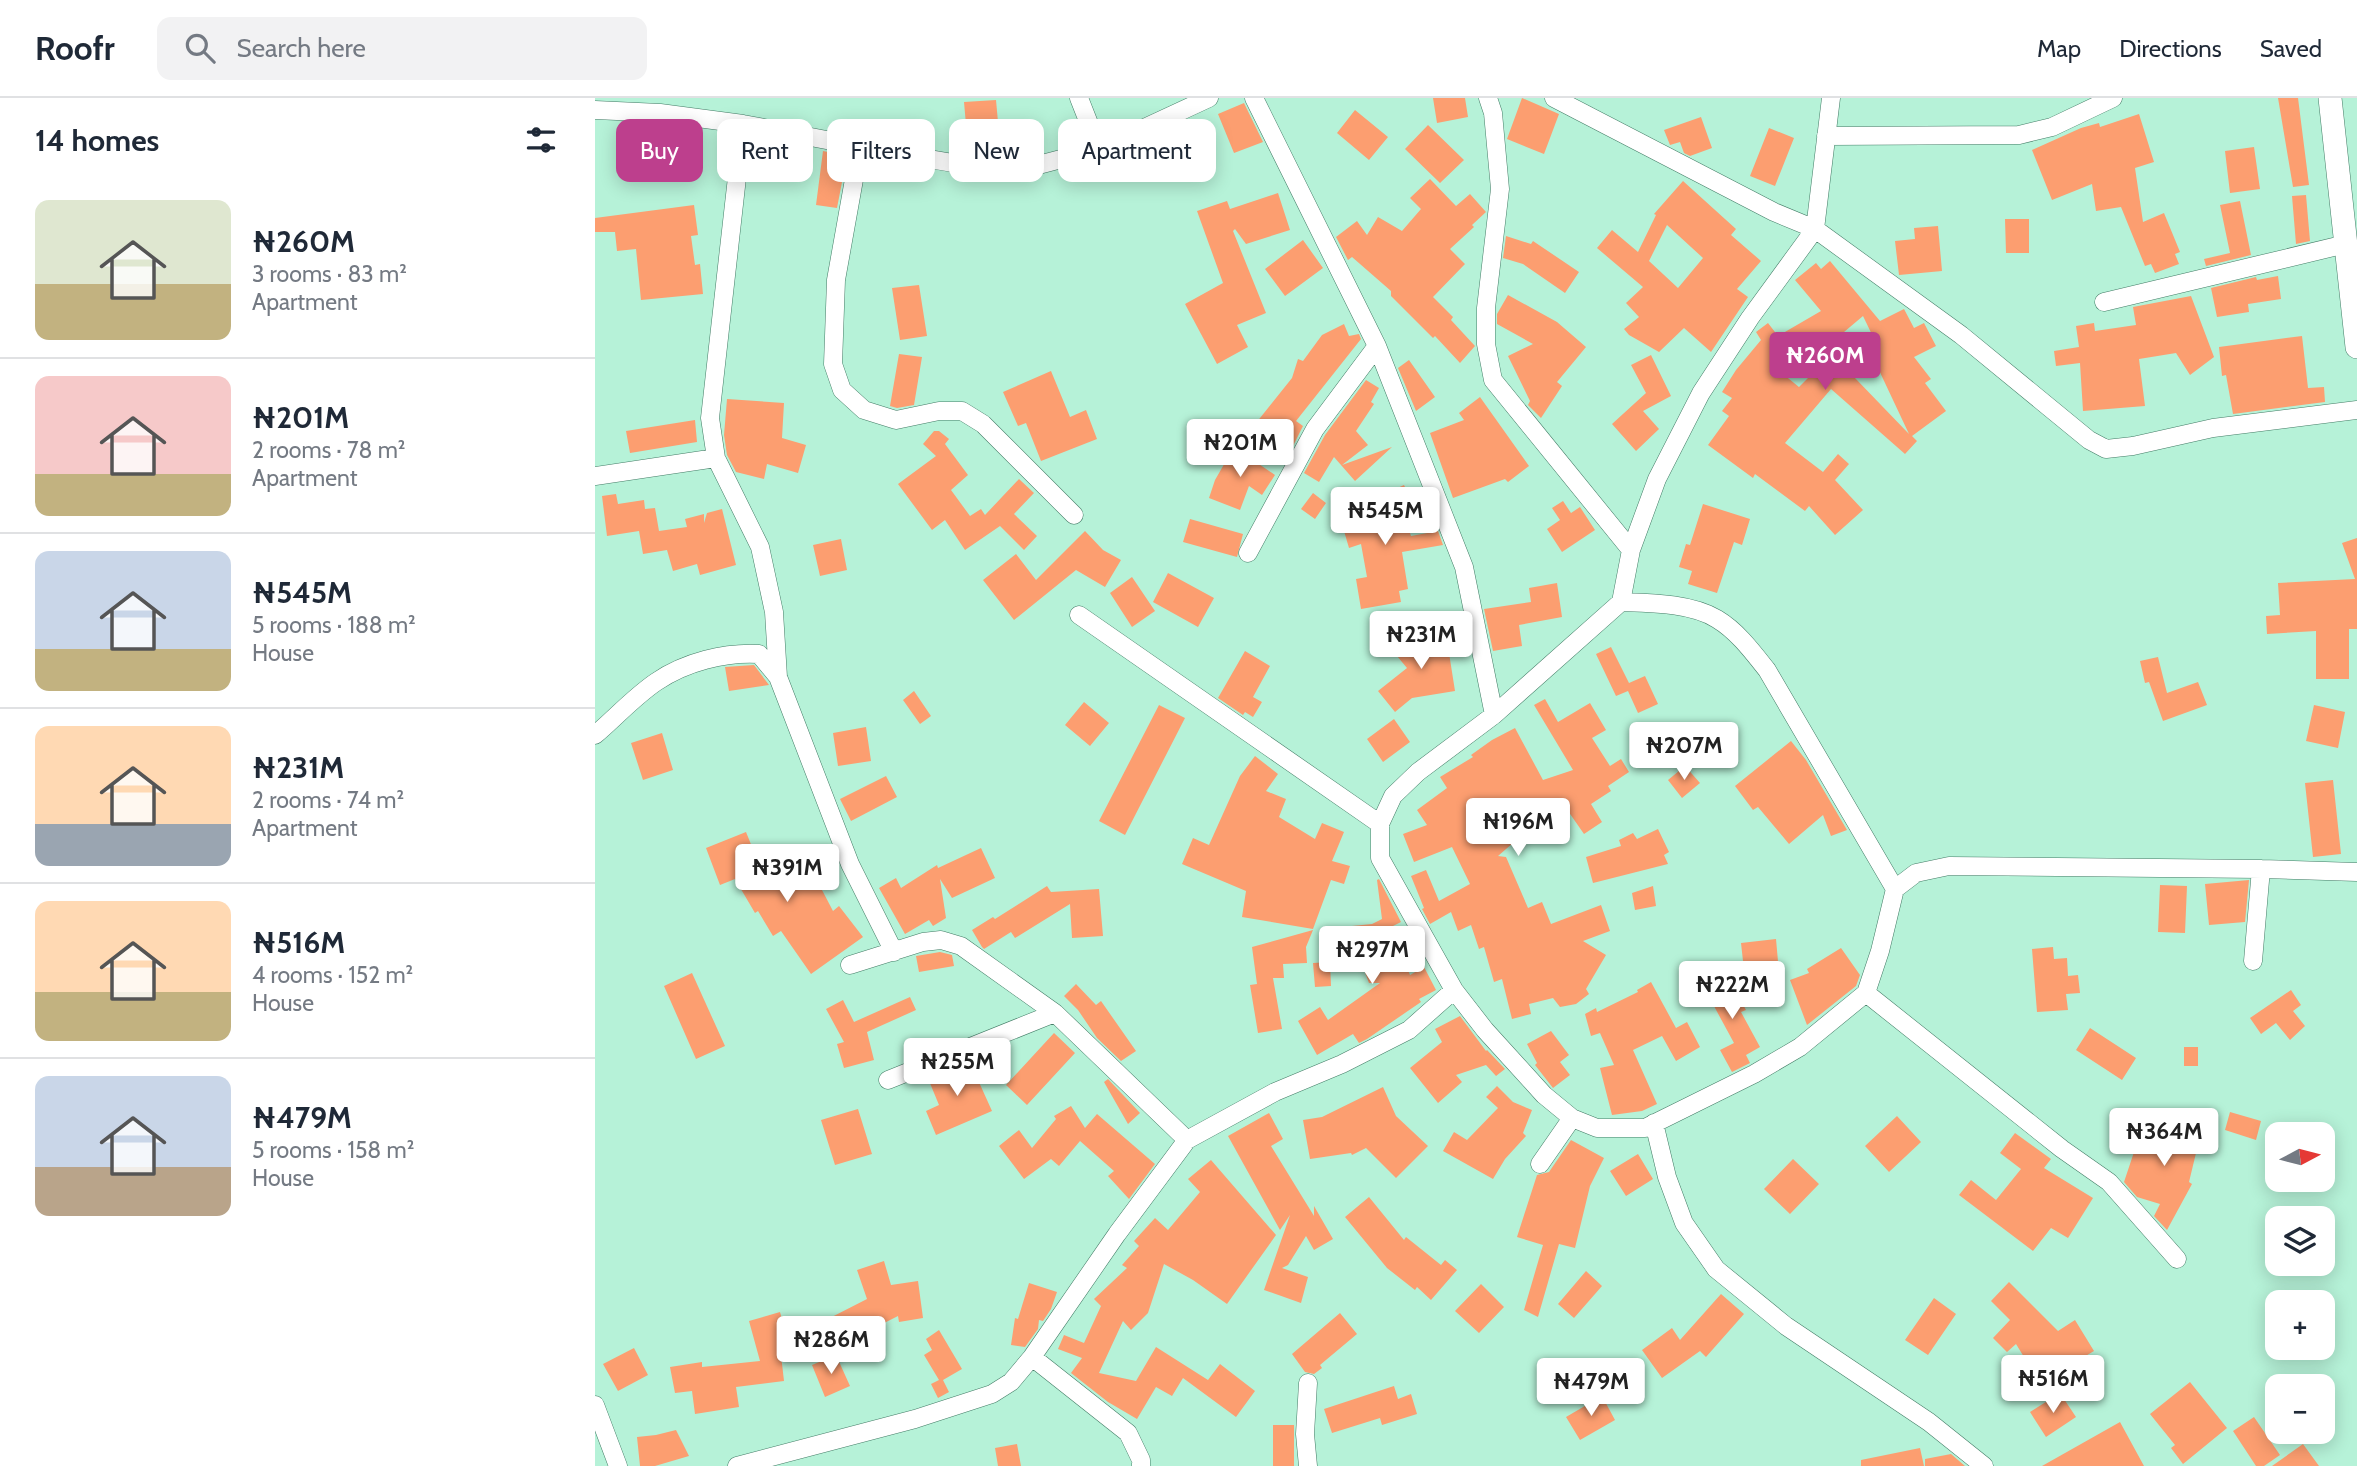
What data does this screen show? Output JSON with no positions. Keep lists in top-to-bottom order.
{
  "north": "right",
  "page": {
    "header": "Roofr",
    "search": "Search here",
    "nav": ["Map", "Directions", "Saved"],
    "heading": "14 homes",
    "chip": [
      "Buy",
      "Rent",
      "Filters",
      "New",
      "Apartment"
    ],
    "list": [
      {
        "name": "₦260M",
        "note": "3 rooms · 83 m² · Apartment"
      },
      {
        "name": "₦201M",
        "note": "2 rooms · 78 m² · Apartment"
      },
      {
        "name": "₦545M",
        "note": "5 rooms · 188 m² · House"
      },
      {
        "name": "₦231M",
        "note": "2 rooms · 74 m² · Apartment"
      },
      {
        "name": "₦516M",
        "note": "4 rooms · 152 m² · House"
      },
      {
        "name": "₦479M",
        "note": "5 rooms · 158 m² · House"
      }
    ],
    "price": [
      "₦260M",
      "₦201M",
      "₦545M",
      "₦231M",
      "₦207M",
      "₦196M",
      "₦391M",
      "₦297M",
      "₦222M",
      "₦255M",
      "₦364M",
      "₦286M",
      "₦516M",
      "₦479M"
    ],
    "map_buttons": ["+", "−"]
  }
}
